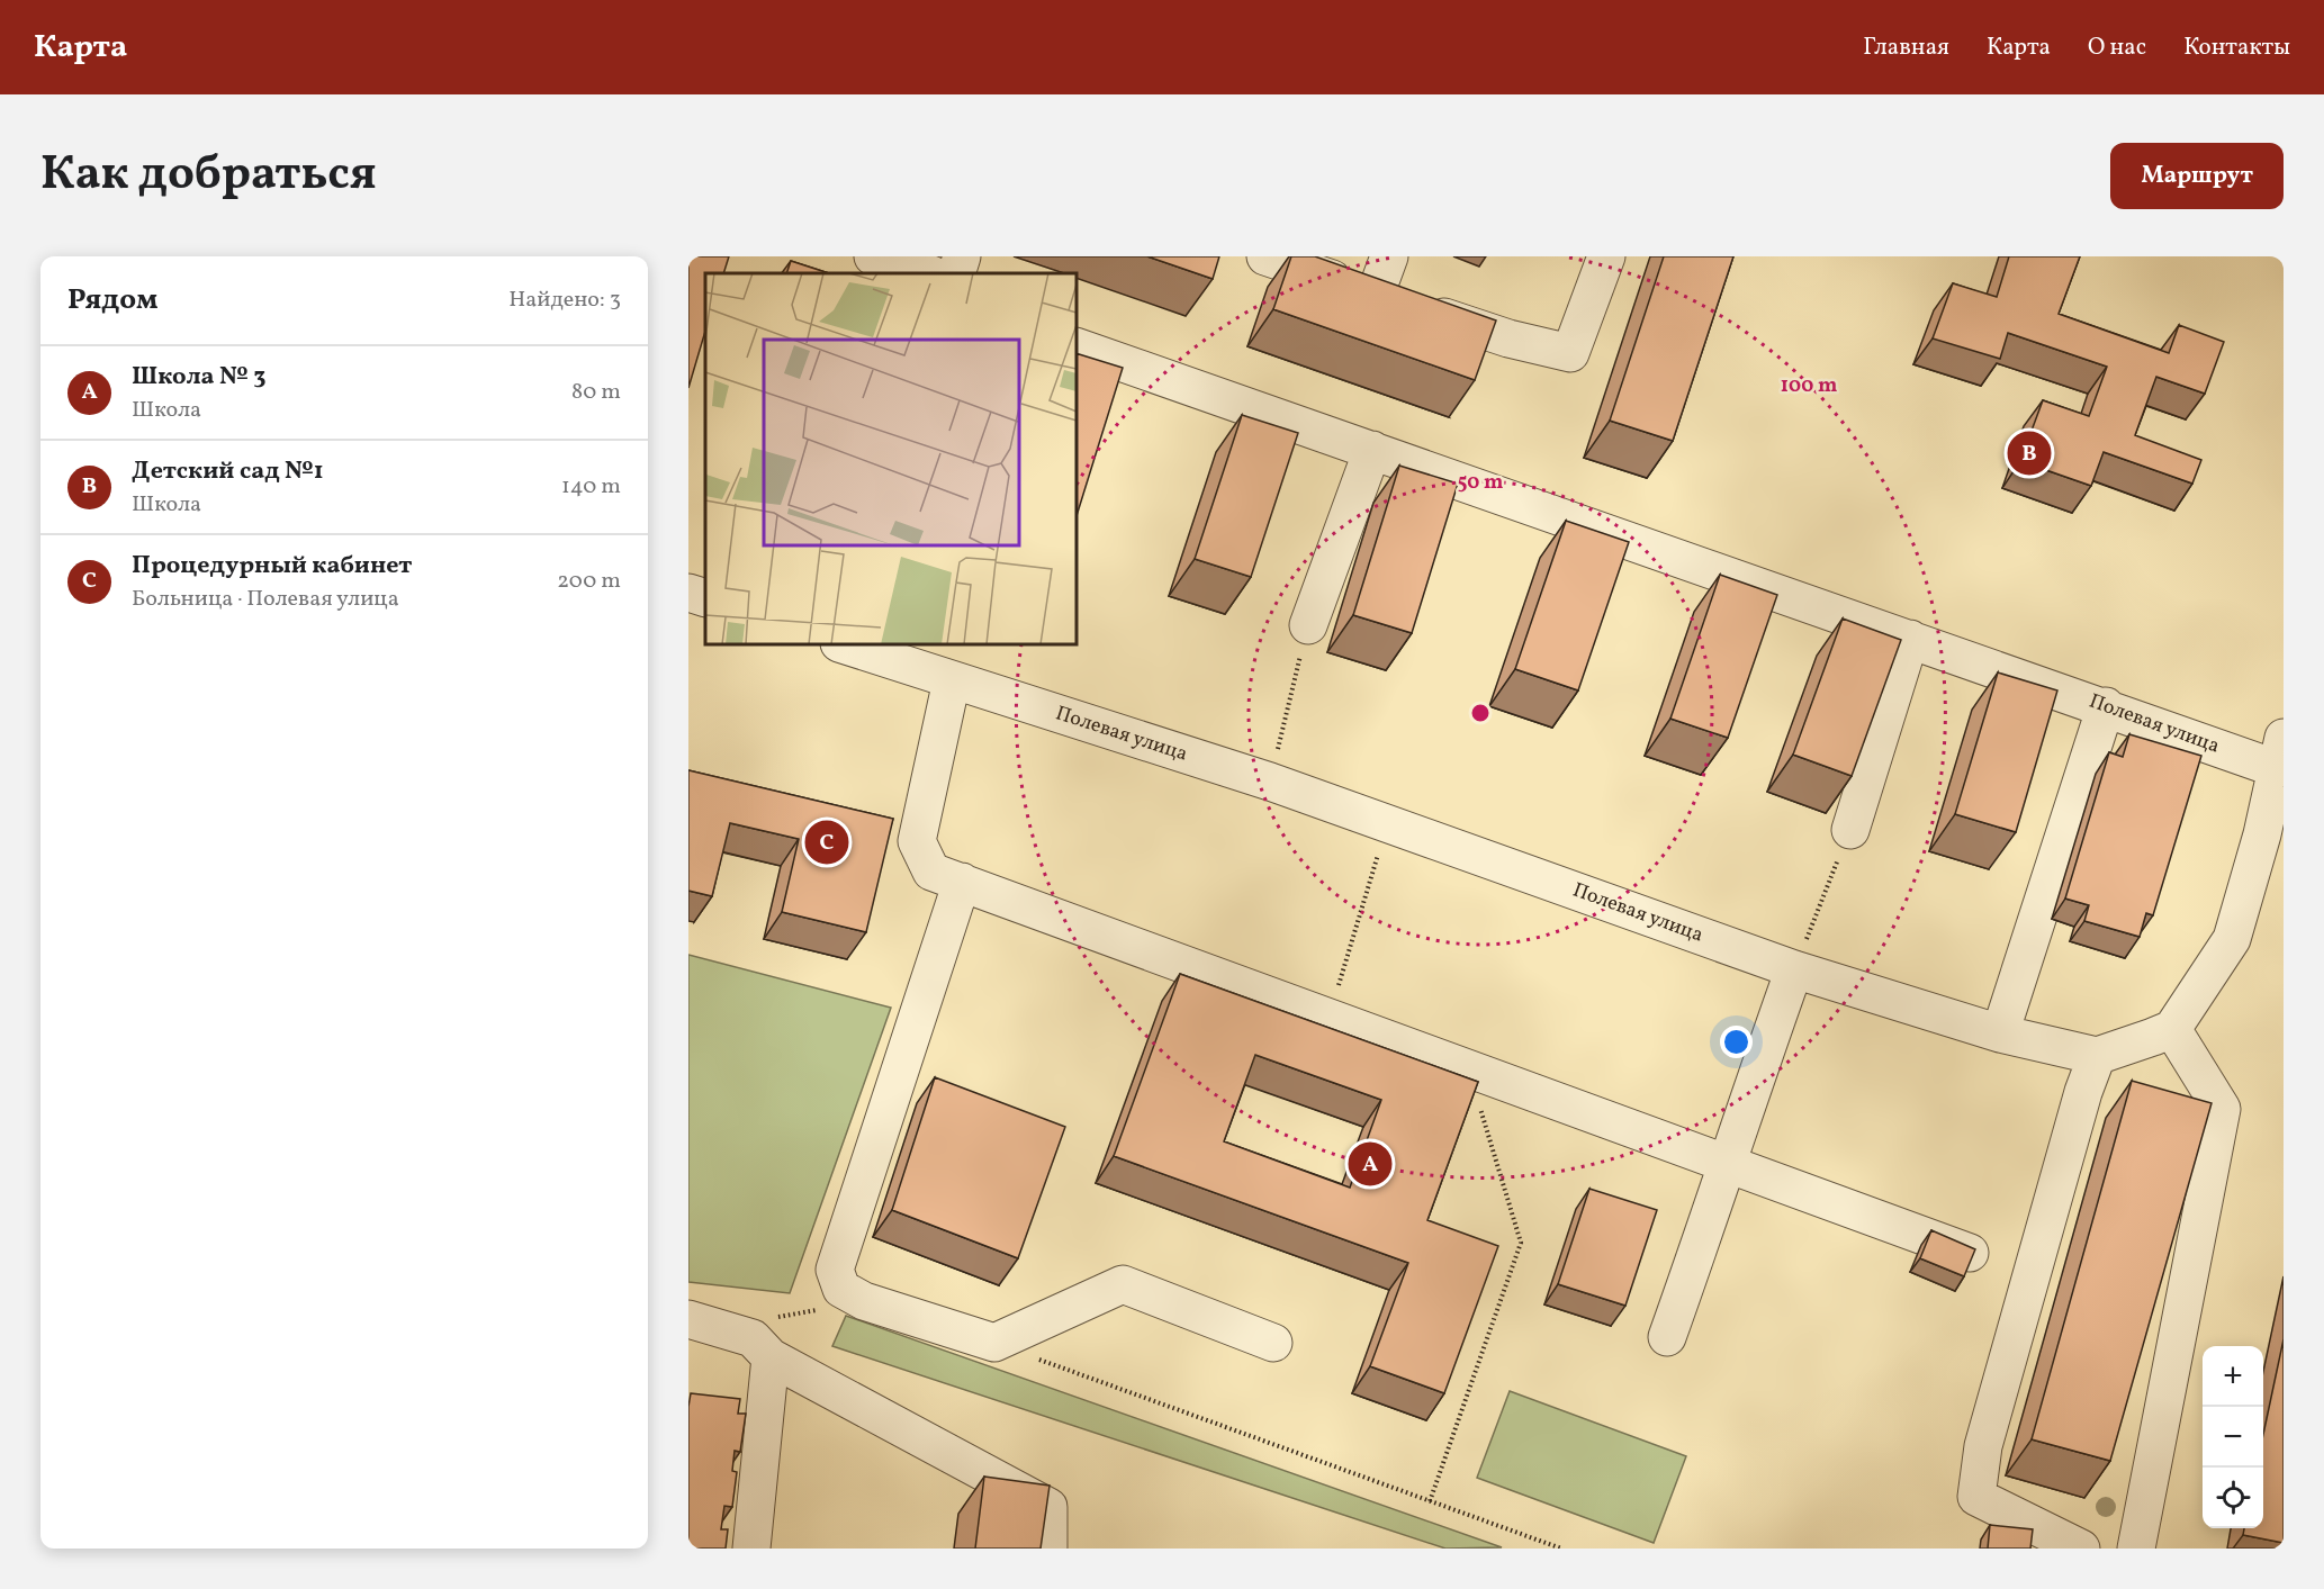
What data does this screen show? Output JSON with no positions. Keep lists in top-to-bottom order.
{
  "streets": {
    "street": ["Полевая улица"]
  },
  "page": {
    "header": "Карта",
    "nav": [
      "Главная",
      "Карта",
      "О нас",
      "Контакты"
    ],
    "title": "Как добраться",
    "buttons": "Маршрут",
    "heading": ["Рядом", "Найдено: 3"],
    "list": [
      {
        "mark": "A",
        "name": "Школа № 3",
        "note": "Школа",
        "value": "80 m"
      },
      {
        "mark": "B",
        "name": "Детский сад №1",
        "note": "Школа",
        "value": "140 m"
      },
      {
        "mark": "C",
        "name": "Процедурный кабинет",
        "note": "Больница · Полевая улица",
        "value": "200 m"
      }
    ],
    "pins": ["B", "C", "A"],
    "map_buttons": ["+", "−"]
  },
  "rings": ["100 m", "50 m"]
}
